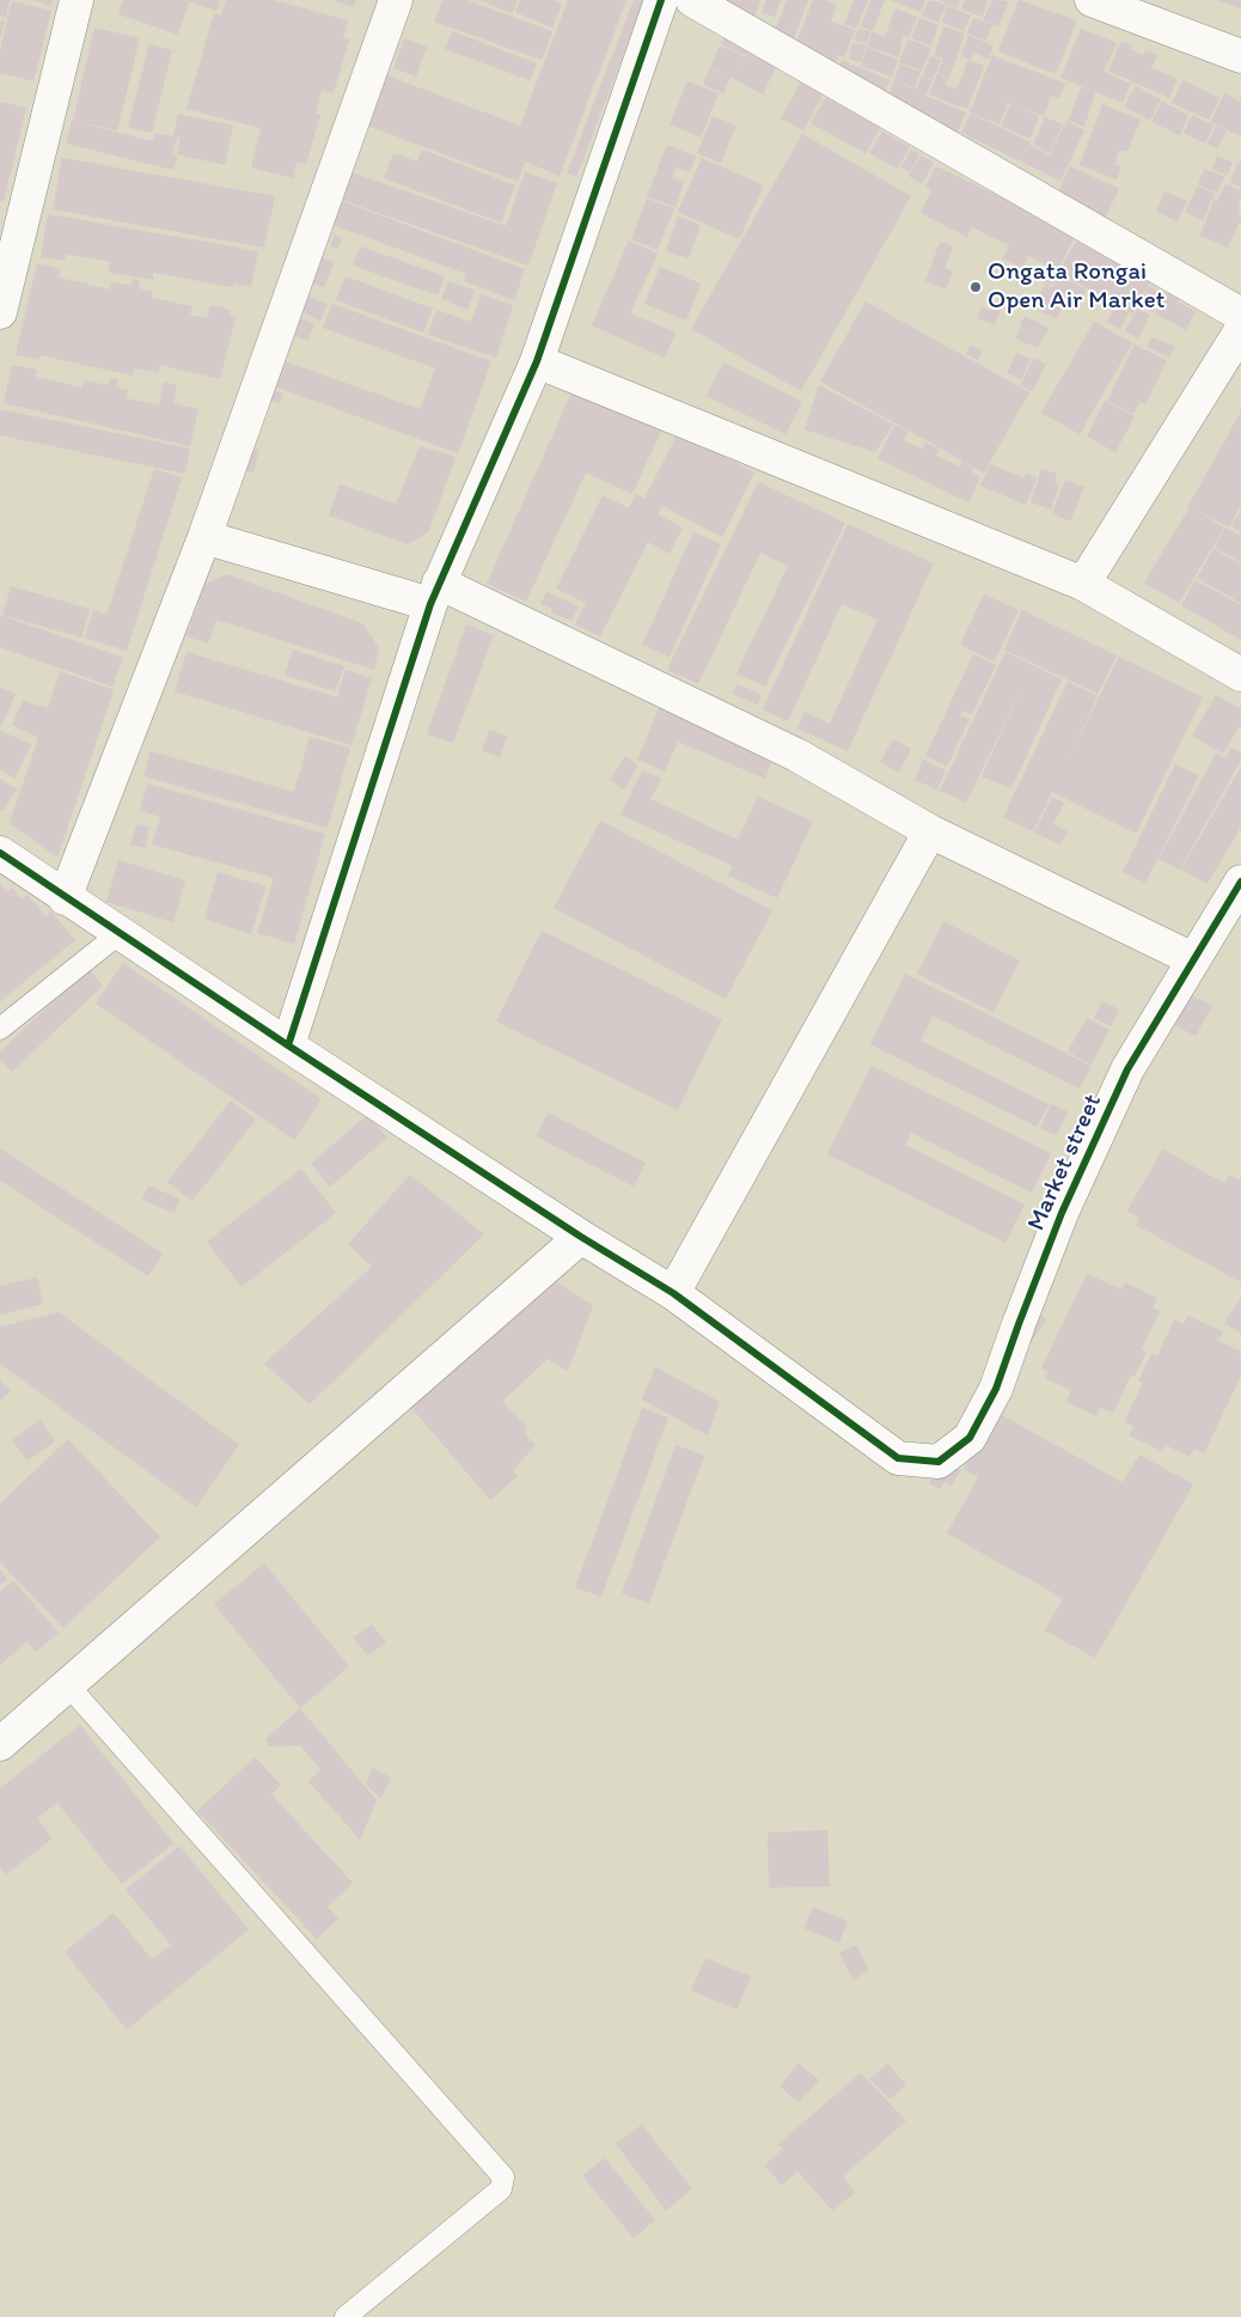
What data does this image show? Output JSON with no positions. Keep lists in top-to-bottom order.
{
  "streets": {
    "street": ["Market street"]
  },
  "places": ["Ongata Rongai Open Air Market"]
}
